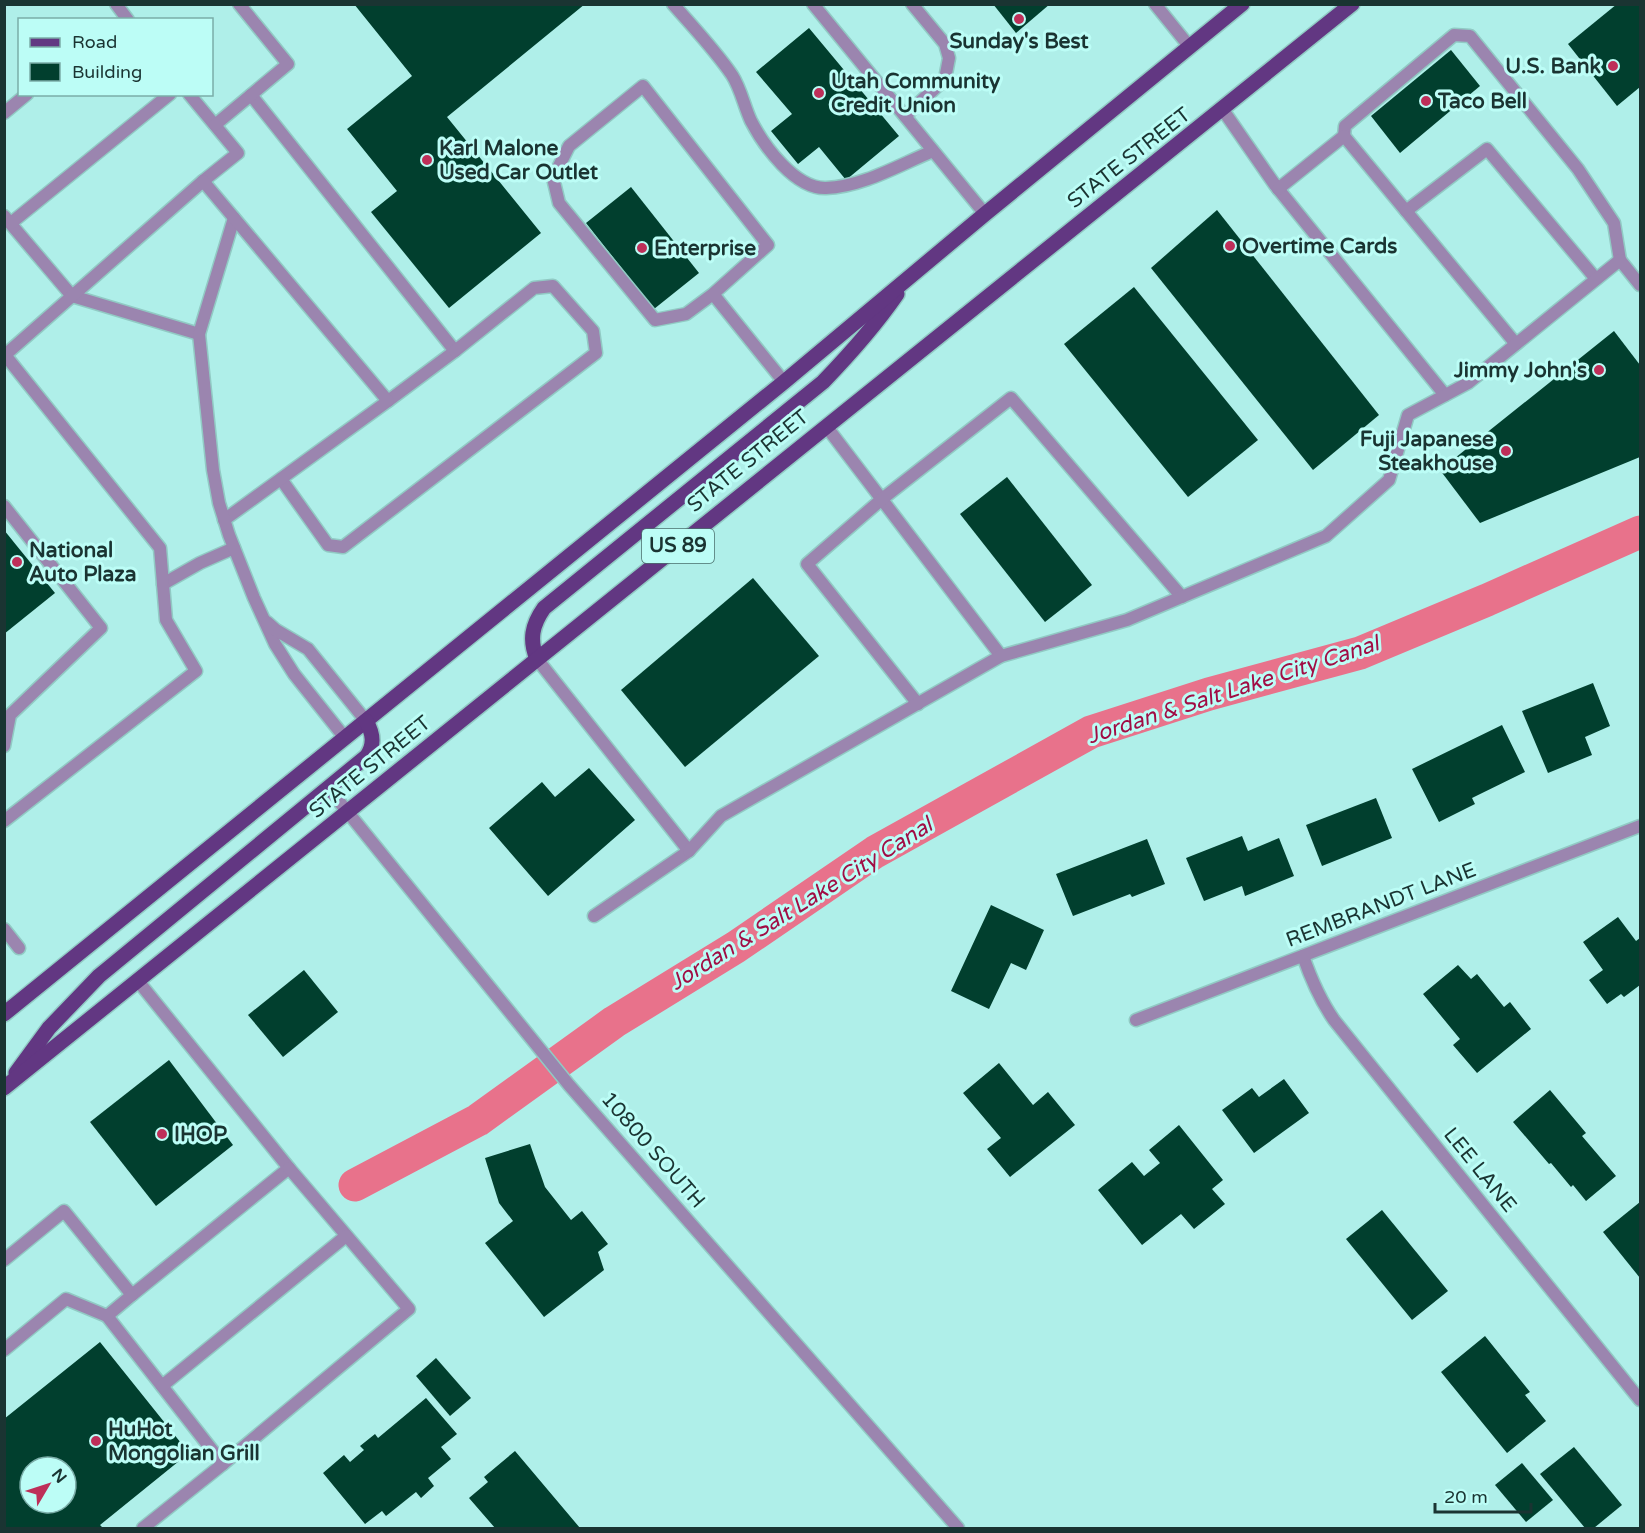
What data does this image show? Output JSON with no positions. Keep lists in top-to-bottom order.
{
  "streets": {
    "main road": ["STATE STREET", "US 89"],
    "street": ["REMBRANDT LANE", "10800 SOUTH", "LEE LANE"]
  },
  "crossings": [
    ["STATE STREET", "10800 SOUTH"],
    ["REMBRANDT LANE", "LEE LANE"]
  ],
  "water": ["Jordan & Salt Lake City Canal"],
  "places": [
    "Sunday's Best",
    "U.S. Bank",
    "Utah Community Credit Union",
    "Taco Bell",
    "Karl Malone Used Car Outlet",
    "Overtime Cards",
    "Enterprise",
    "Jimmy John's",
    "Fuji Japanese Steakhouse",
    "National Auto Plaza",
    "IHOP",
    "HuHot Mongolian Grill"
  ],
  "legend": ["Road", "Building"],
  "scale_bar": "20 m",
  "north": "top right"
}
